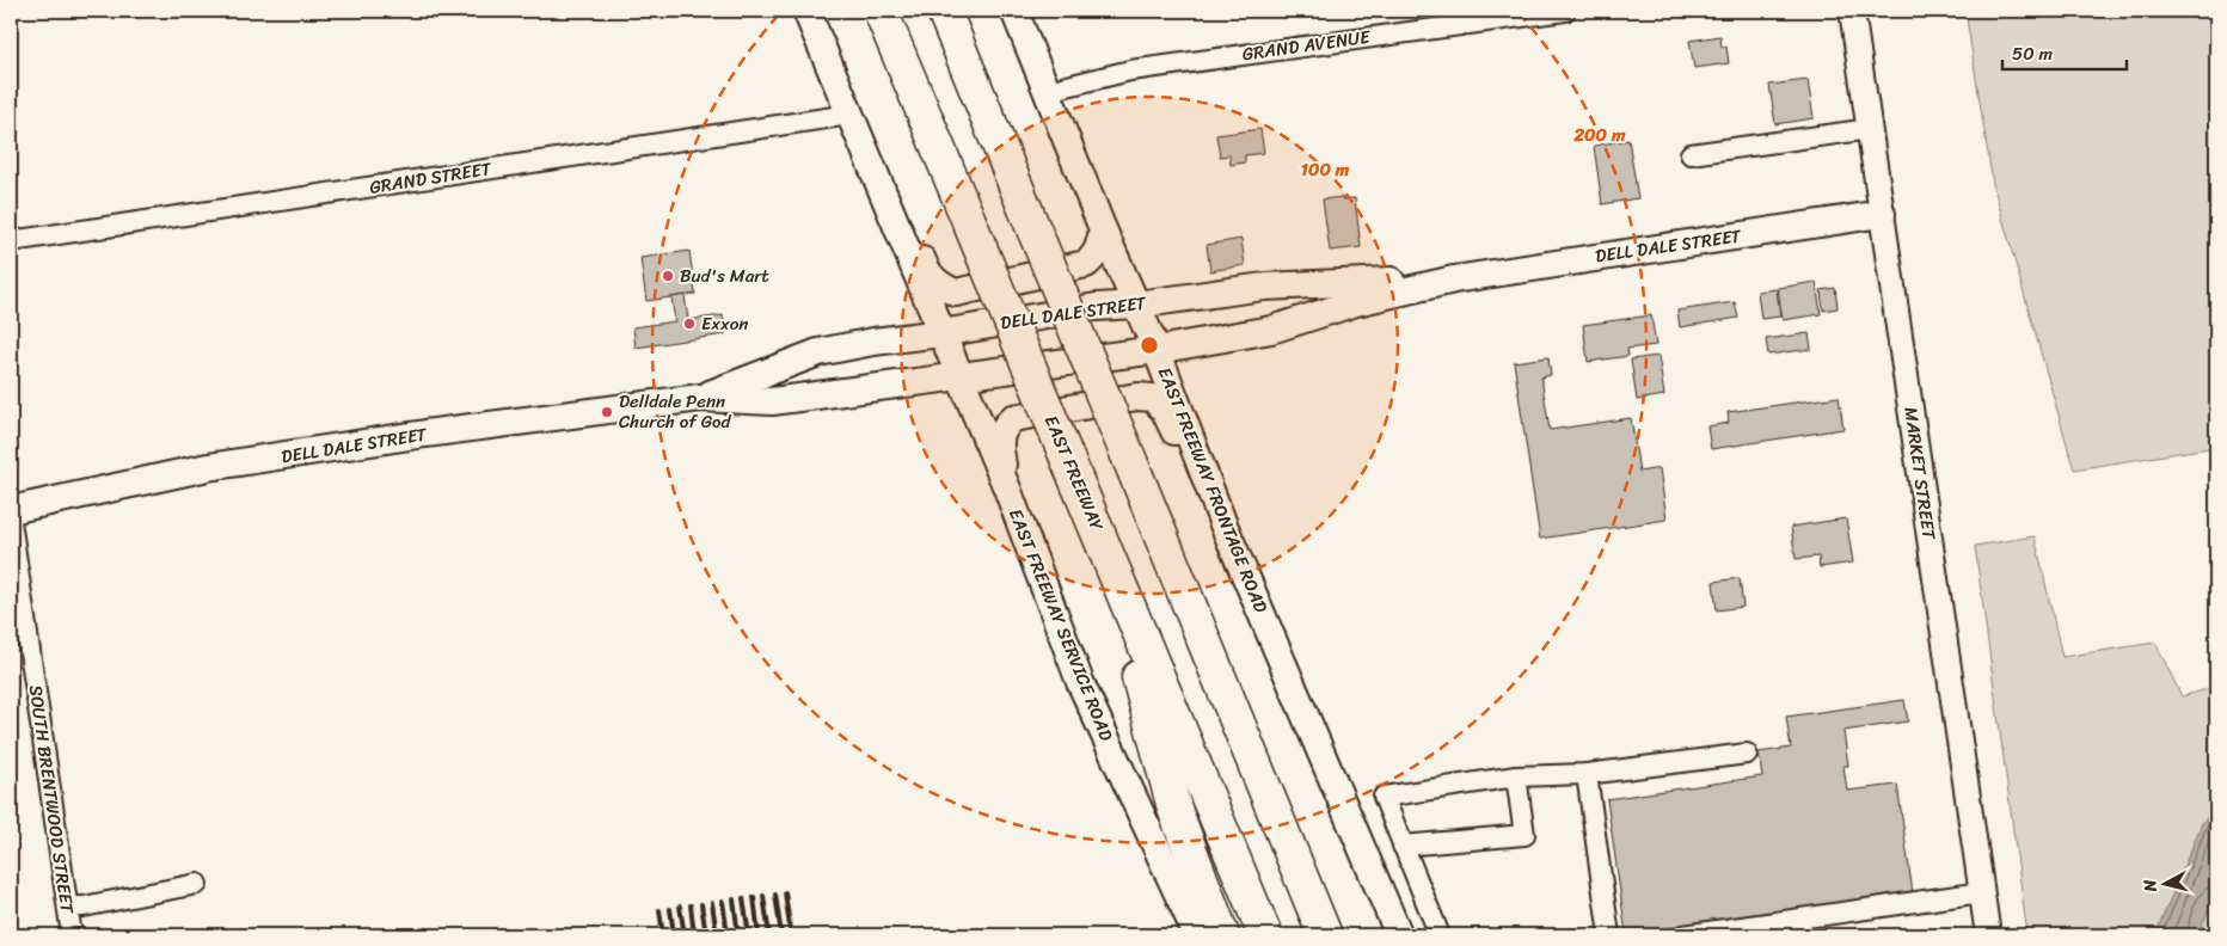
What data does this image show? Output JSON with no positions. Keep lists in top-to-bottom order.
{
  "streets": {
    "highway": ["EAST FREEWAY"],
    "main road": ["DELL DALE STREET", "EAST FREEWAY FRONTAGE ROAD", "EAST FREEWAY SERVICE ROAD"],
    "street": [
      "GRAND AVENUE",
      "GRAND STREET",
      "MARKET STREET",
      "SOUTH BRENTWOOD STREET"
    ]
  },
  "crossings": [
    ["GRAND AVENUE", "EAST FREEWAY FRONTAGE ROAD"],
    ["DELL DALE STREET", "MARKET STREET"],
    ["DELL DALE STREET", "EAST FREEWAY FRONTAGE ROAD"],
    ["DELL DALE STREET", "EAST FREEWAY SERVICE ROAD"]
  ],
  "places": ["Bud's Mart", "Exxon", "Delldale Penn Church of God"],
  "scale_bar": "50 m",
  "north": "left",
  "rings": ["200 m", "100 m"]
}
